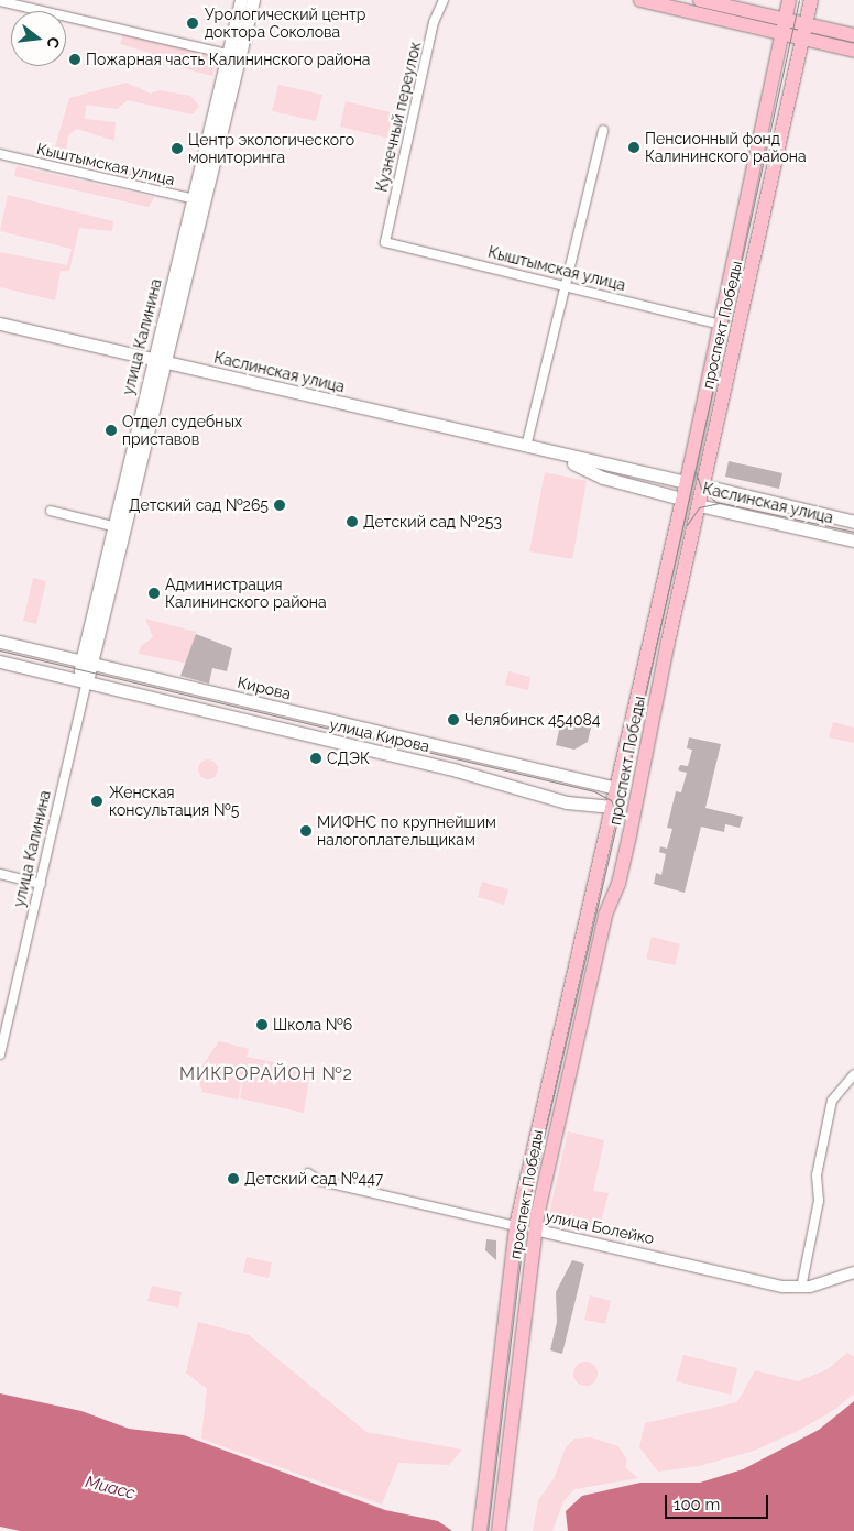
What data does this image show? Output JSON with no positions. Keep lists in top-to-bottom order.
{
  "streets": {
    "main road": [
      "проспект Победы",
      "улица Калинина",
      "Каслинская улица",
      "Кирова",
      "улица Кирова",
      "улица Болейко"
    ],
    "street": ["Кузнечный переулок", "Кыштымская улица"]
  },
  "crossings": [
    ["Кузнечный переулок", "Кыштымская улица"],
    ["Кыштымская улица", "проспект Победы"],
    ["Кыштымская улица", "улица Калинина"],
    ["проспект Победы", "Каслинская улица"],
    ["проспект Победы", "Кирова"],
    ["проспект Победы", "улица Кирова"],
    ["проспект Победы", "улица Болейко"],
    ["улица Калинина", "Каслинская улица"],
    ["улица Калинина", "Кирова"],
    ["улица Калинина", "улица Кирова"]
  ],
  "districts": ["МИКРОРАЙОН №2"],
  "water": ["Миасс"],
  "places": [
    "Урологический центр доктора Соколова",
    "Пожарная часть Калининского района",
    "Пенсионный фонд Калининского района",
    "Центр экологического мониторинга",
    "Отдел судебных приставов",
    "Детский сад №265",
    "Детский сад №253",
    "Администрация Калининского района",
    "Челябинск 454084",
    "СДЭК",
    "Женская консультация №5",
    "МИФНС по крупнейшим налогоплательщикам",
    "Школа №6",
    "Детский сад №447"
  ],
  "scale_bar": "100 m",
  "north": "right"
}
